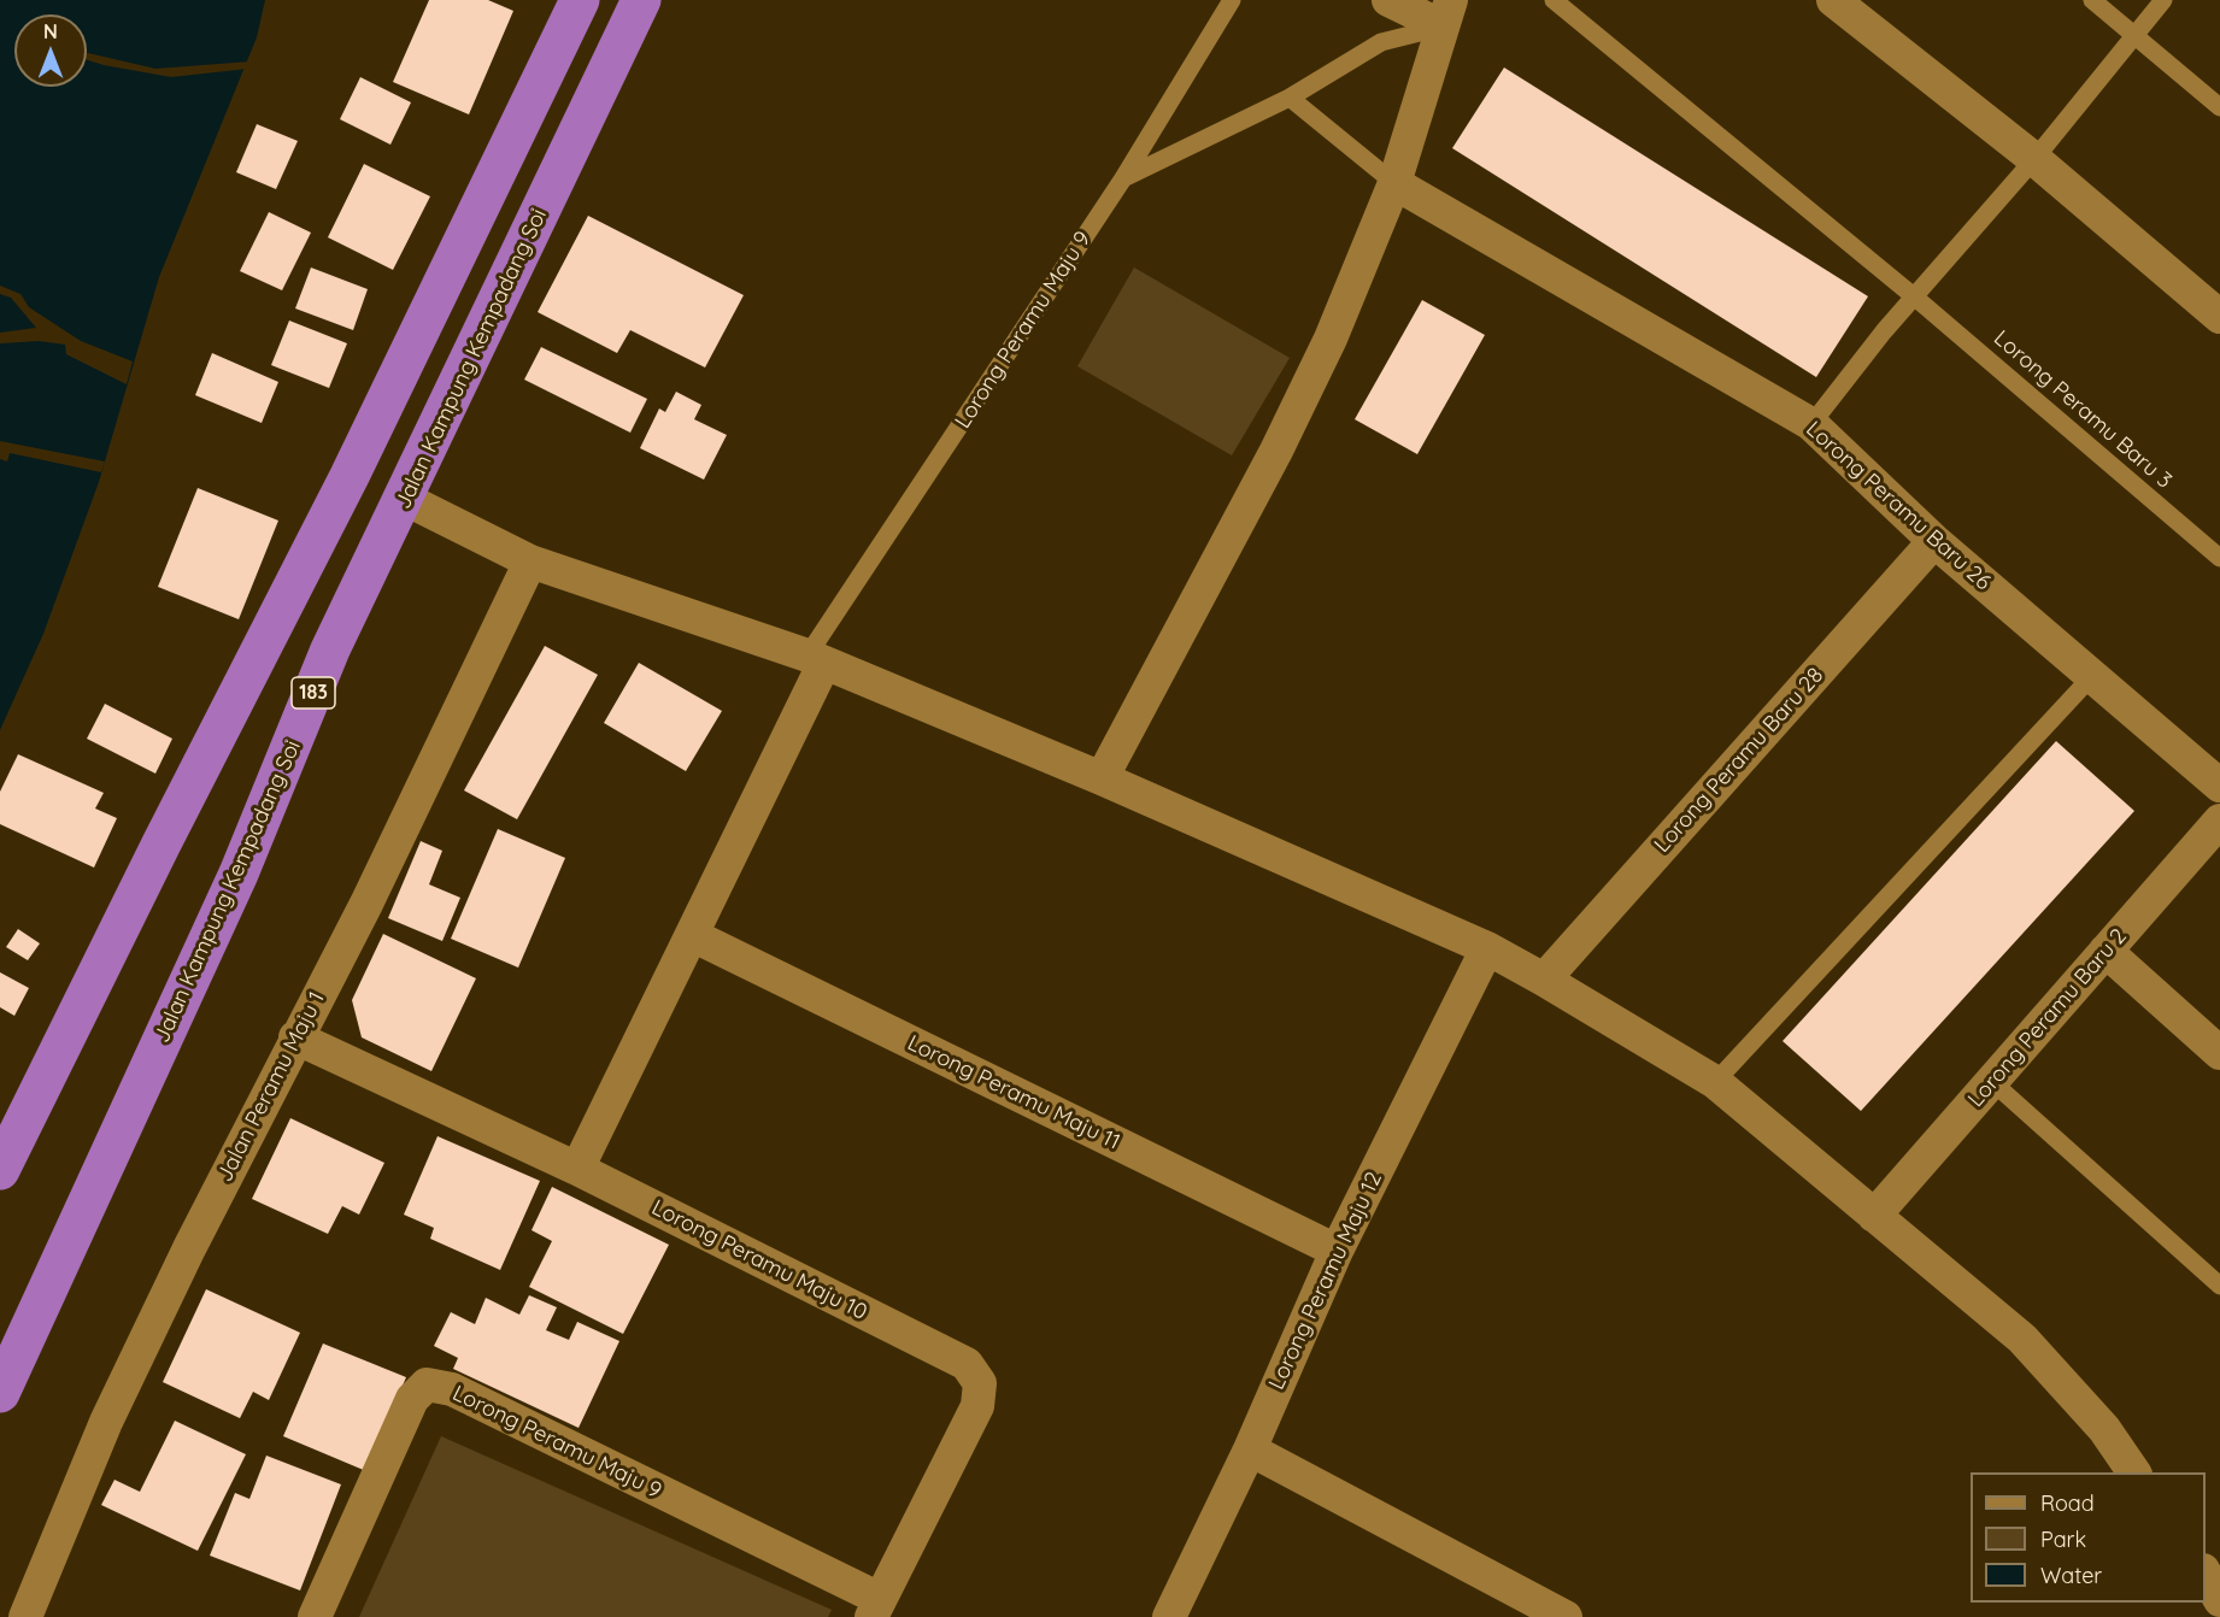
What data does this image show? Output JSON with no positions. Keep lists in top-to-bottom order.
{
  "streets": {
    "highway": ["Jalan Kampung Kempadang Soi", "183"],
    "street": [
      "Lorong Peramu Maju 9",
      "Lorong Peramu Baru 26",
      "Lorong Peramu Baru 28",
      "Lorong Peramu Baru 2",
      "Jalan Peramu Maju 1",
      "Lorong Peramu Maju 11",
      "Lorong Peramu Maju 10",
      "Lorong Peramu Maju 12"
    ],
    "lane": ["Lorong Peramu Baru 3"]
  },
  "crossings": [
    ["Lorong Peramu Maju 9", "Lorong Peramu Maju 10"],
    ["Lorong Peramu Baru 26", "Lorong Peramu Baru 28"],
    ["Jalan Peramu Maju 1", "Lorong Peramu Maju 10"],
    ["Lorong Peramu Maju 11", "Lorong Peramu Maju 12"]
  ],
  "legend": ["Road", "Park", "Water"],
  "north": "top"
}
